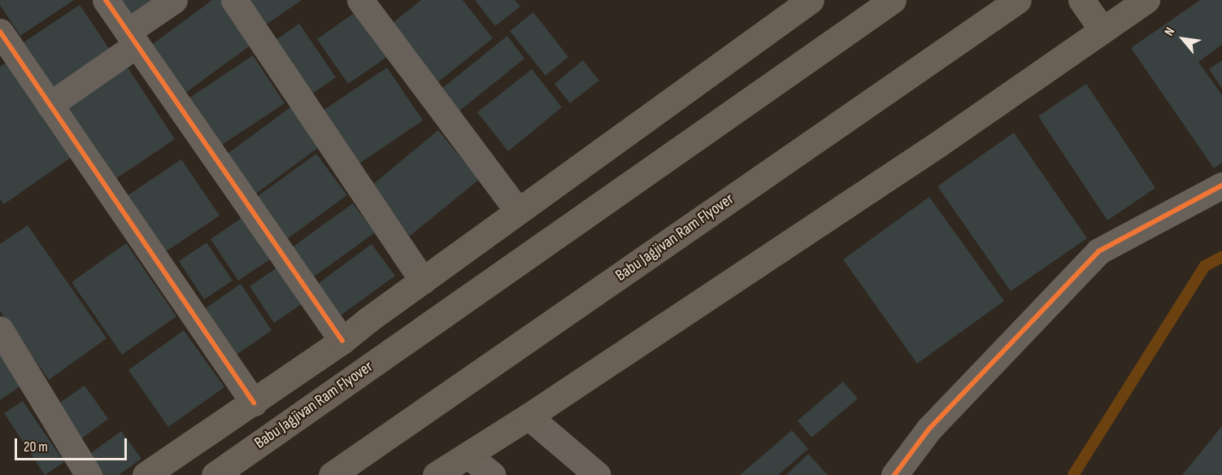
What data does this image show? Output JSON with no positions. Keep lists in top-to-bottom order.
{
  "streets": {
    "main road": ["Babu Jagjivan Ram Flyover"]
  },
  "scale_bar": "20 m",
  "north": "top left"
}
